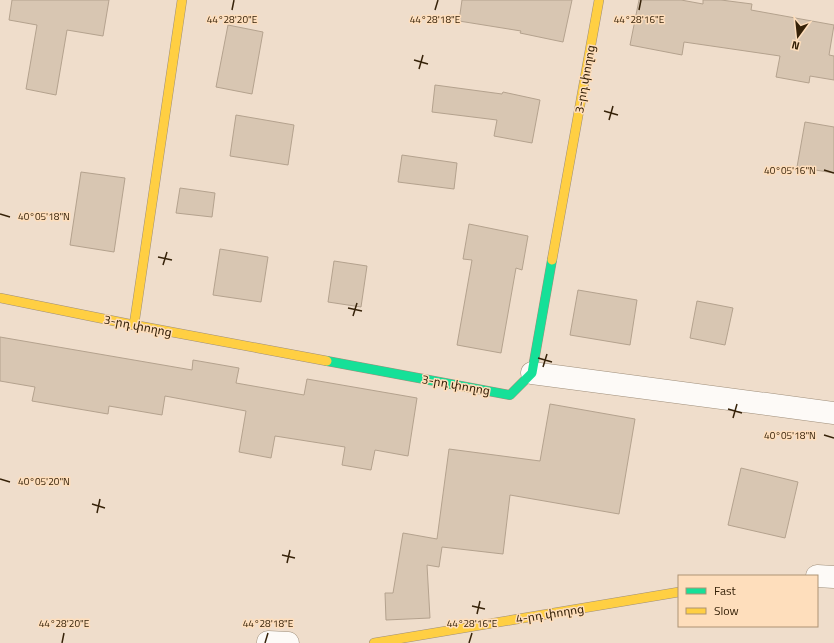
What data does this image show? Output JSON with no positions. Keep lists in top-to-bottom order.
{
  "streets": {
    "street": ["3-րդ փողոց", "4-րդ փողոց"]
  },
  "legend": ["Fast", "Slow"],
  "north": "bottom",
  "coordinates": [
    "44°28'20\"E",
    "44°28'18\"E",
    "44°28'16\"E",
    "40°05'16\"N",
    "40°05'18\"N",
    "40°05'20\"N"
  ]
}
